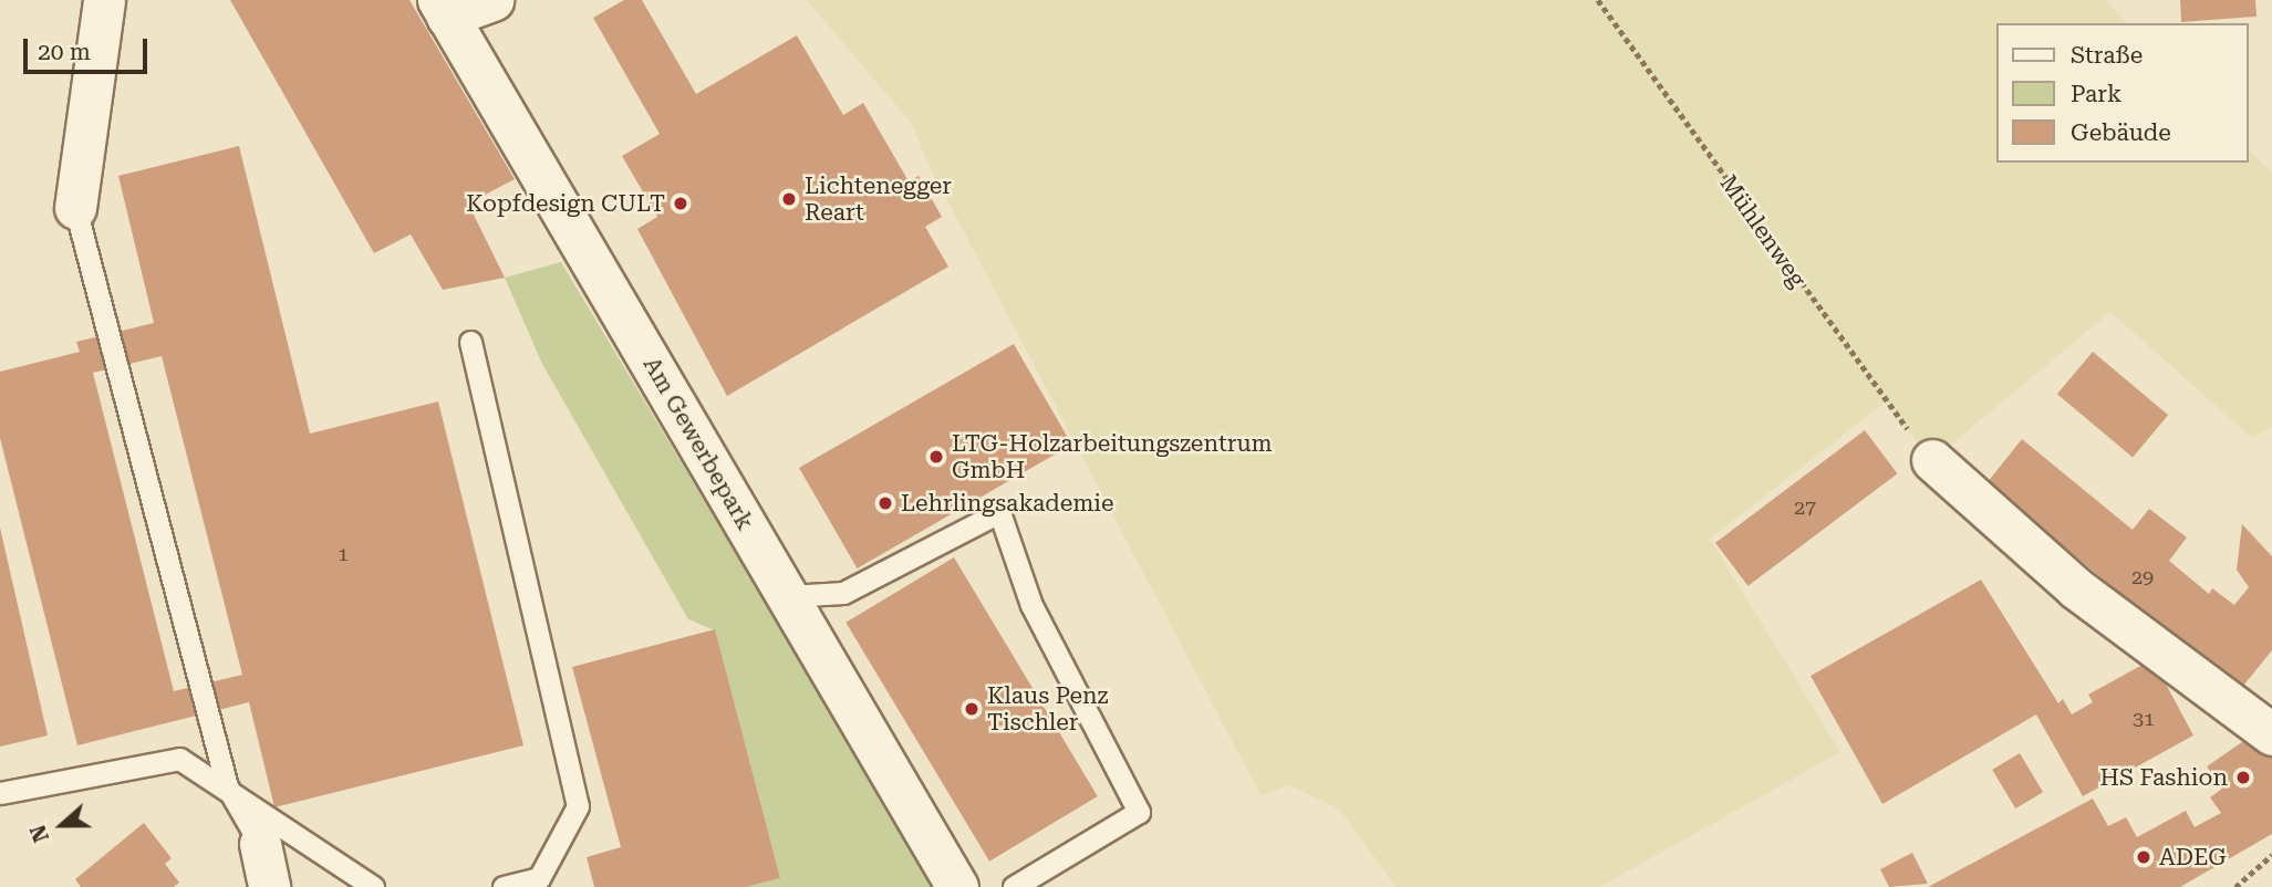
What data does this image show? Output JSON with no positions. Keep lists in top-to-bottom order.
{
  "streets": {
    "street": ["Am Gewerbepark"],
    "path": ["Mühlenweg"]
  },
  "places": [
    "Lichtenegger Reart",
    "Kopfdesign CULT",
    "LTG-Holzarbeitungszentrum GmbH",
    "Lehrlingsakademie",
    "Klaus Penz Tischler",
    "HS Fashion",
    "ADEG"
  ],
  "house_numbers": [
    "27",
    "1",
    "29",
    "31"
  ],
  "legend": ["Straße", "Park", "Gebäude"],
  "scale_bar": "20 m",
  "north": "left"
}
